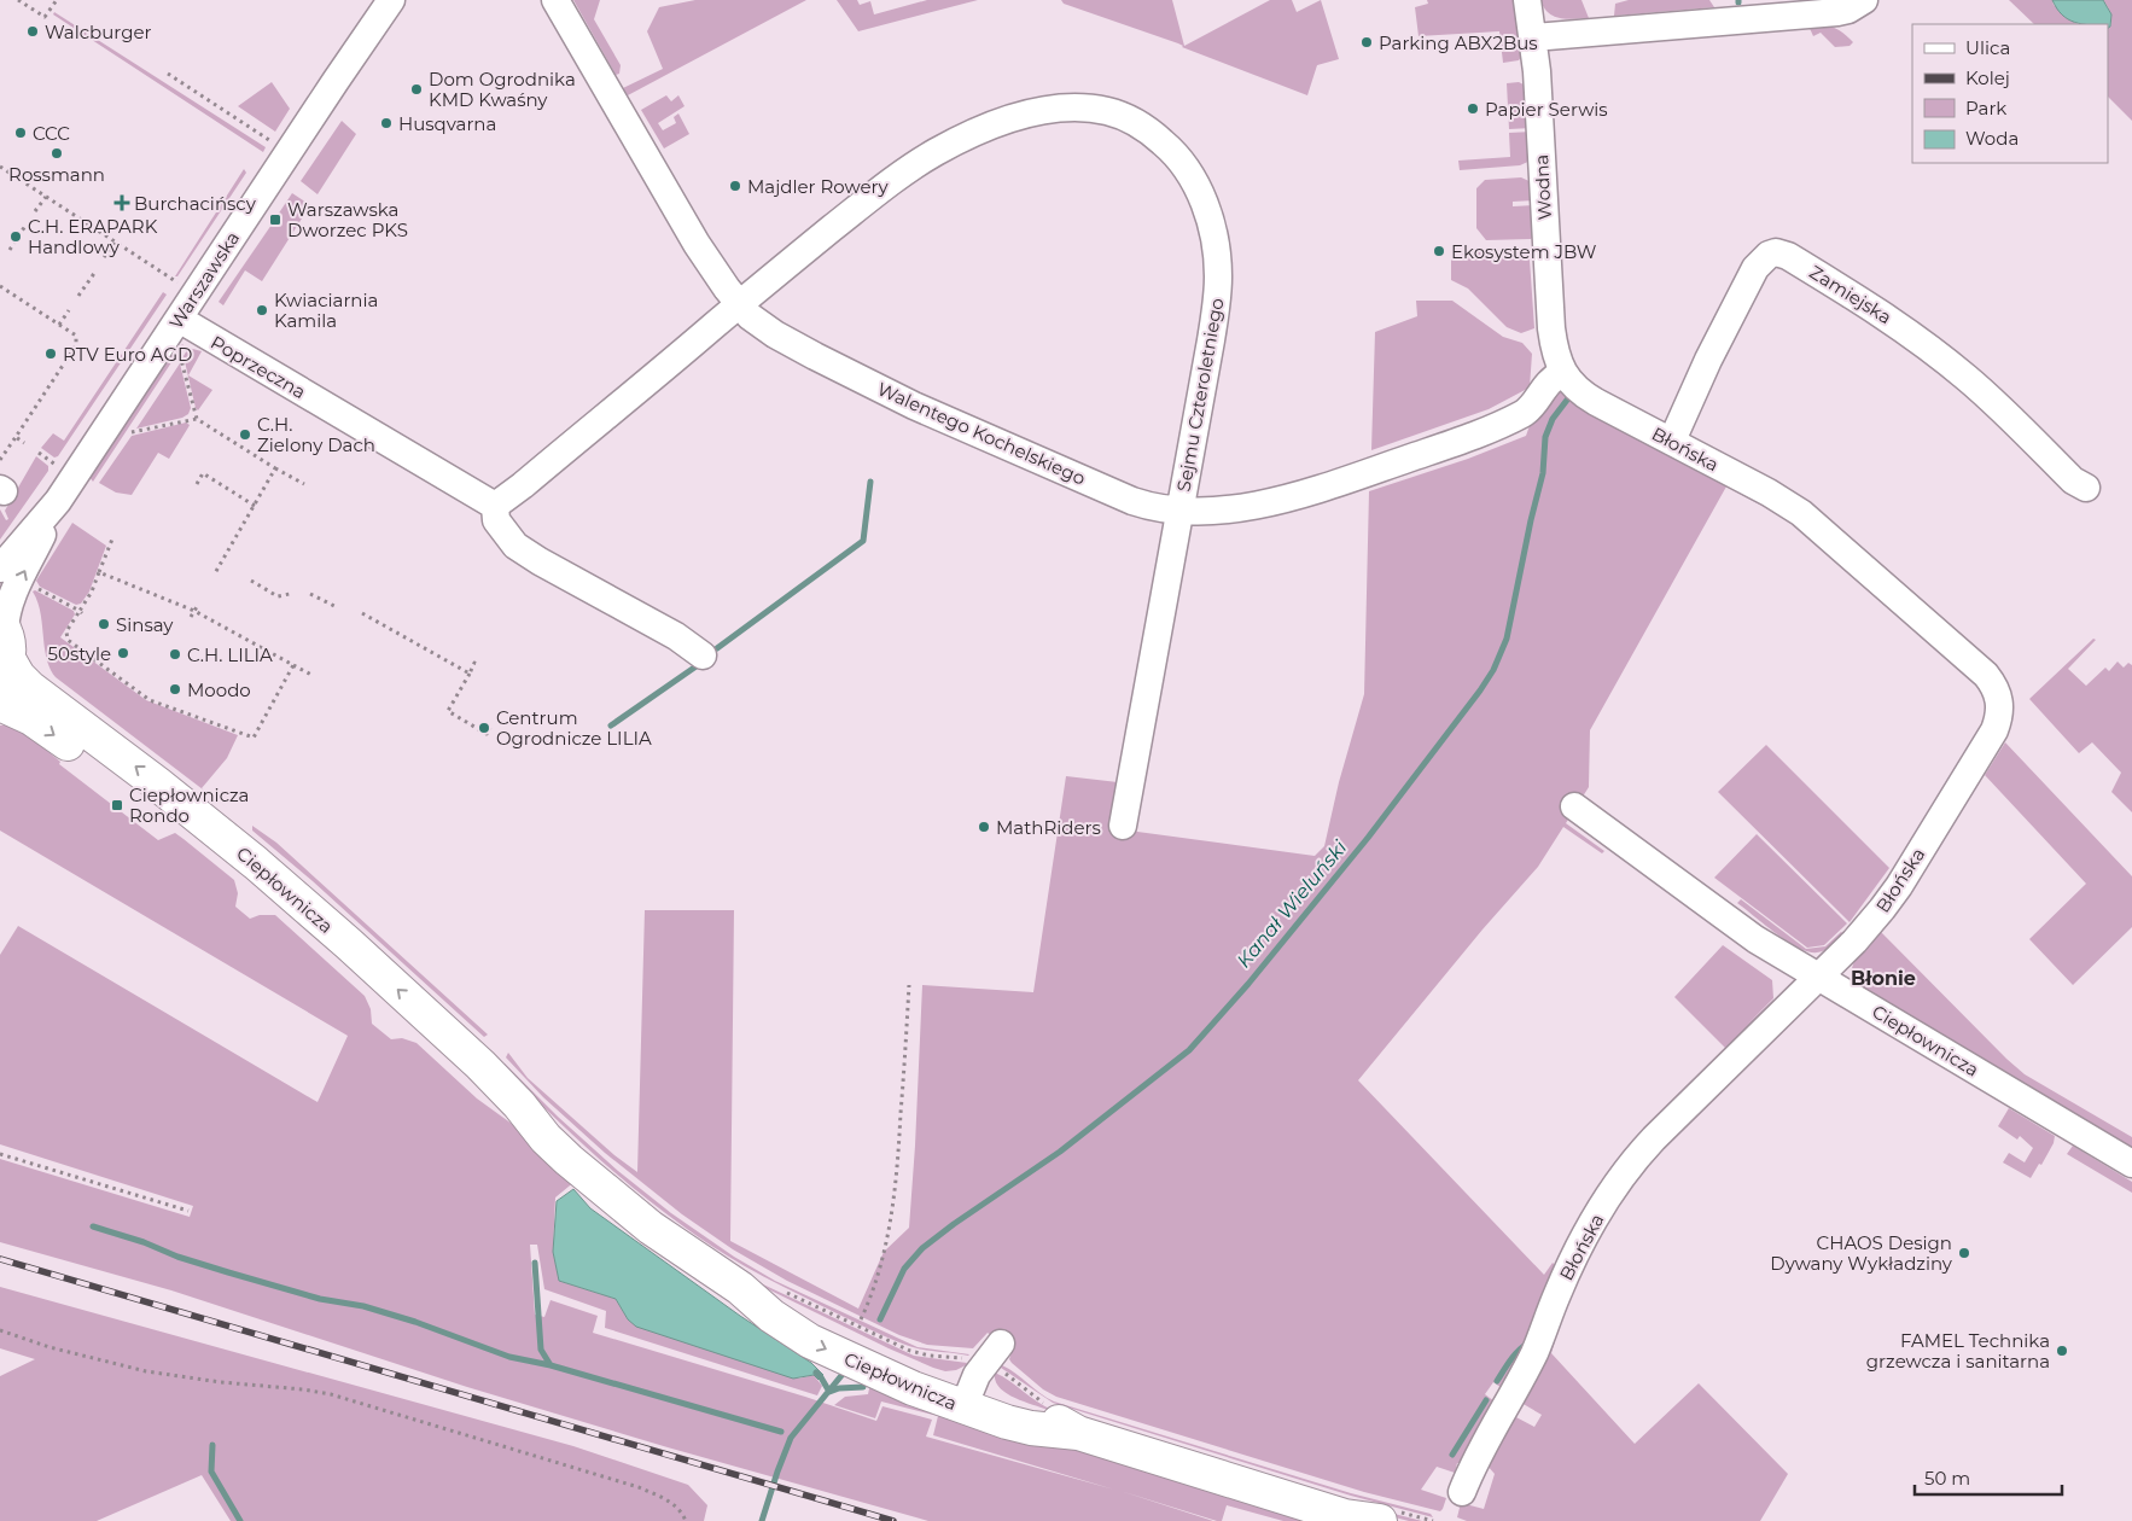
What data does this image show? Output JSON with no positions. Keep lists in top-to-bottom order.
{
  "streets": {
    "main road": ["Ciepłownicza"],
    "street": [
      "Wodna",
      "Warszawska",
      "Zamiejska",
      "Poprzeczna",
      "Sejmu Czteroletniego",
      "Walentego Kochelskiego",
      "Błońska"
    ]
  },
  "crossings": [
    ["Wodna", "Walentego Kochelskiego"],
    ["Wodna", "Błońska"],
    ["Warszawska", "Poprzeczna"],
    ["Warszawska", "Ciepłownicza"],
    ["Zamiejska", "Błońska"],
    ["Sejmu Czteroletniego", "Walentego Kochelskiego"],
    ["Walentego Kochelskiego", "Błońska"],
    ["Błońska", "Ciepłownicza"]
  ],
  "districts": ["Błonie"],
  "water": ["Kanał Wieluński"],
  "places": {
    "other": [
      "Walcburger",
      "Parking ABX2Bus",
      "Dom Ogrodnika KMD Kwaśny",
      "Papier Serwis",
      "Husqvarna",
      "CCC",
      "Rossmann",
      "Majdler Rowery",
      "C.H. ERAPARK Handlowy",
      "Ekosystem JBW",
      "Kwiaciarnia Kamila",
      "RTV Euro AGD",
      "C.H. Zielony Dach",
      "Sinsay",
      "50style",
      "C.H. LILIA",
      "Moodo",
      "Centrum Ogrodnicze LILIA",
      "MathRiders",
      "CHAOS Design Dywany Wykładziny",
      "FAMEL Technika grzewcza i sanitarna"
    ],
    "health": ["Burchacińscy"],
    "transit": ["Warszawska Dworzec PKS", "Ciepłownicza Rondo"]
  },
  "legend": [
    "Ulica",
    "Kolej",
    "Park",
    "Woda"
  ],
  "scale_bar": "50 m"
}
